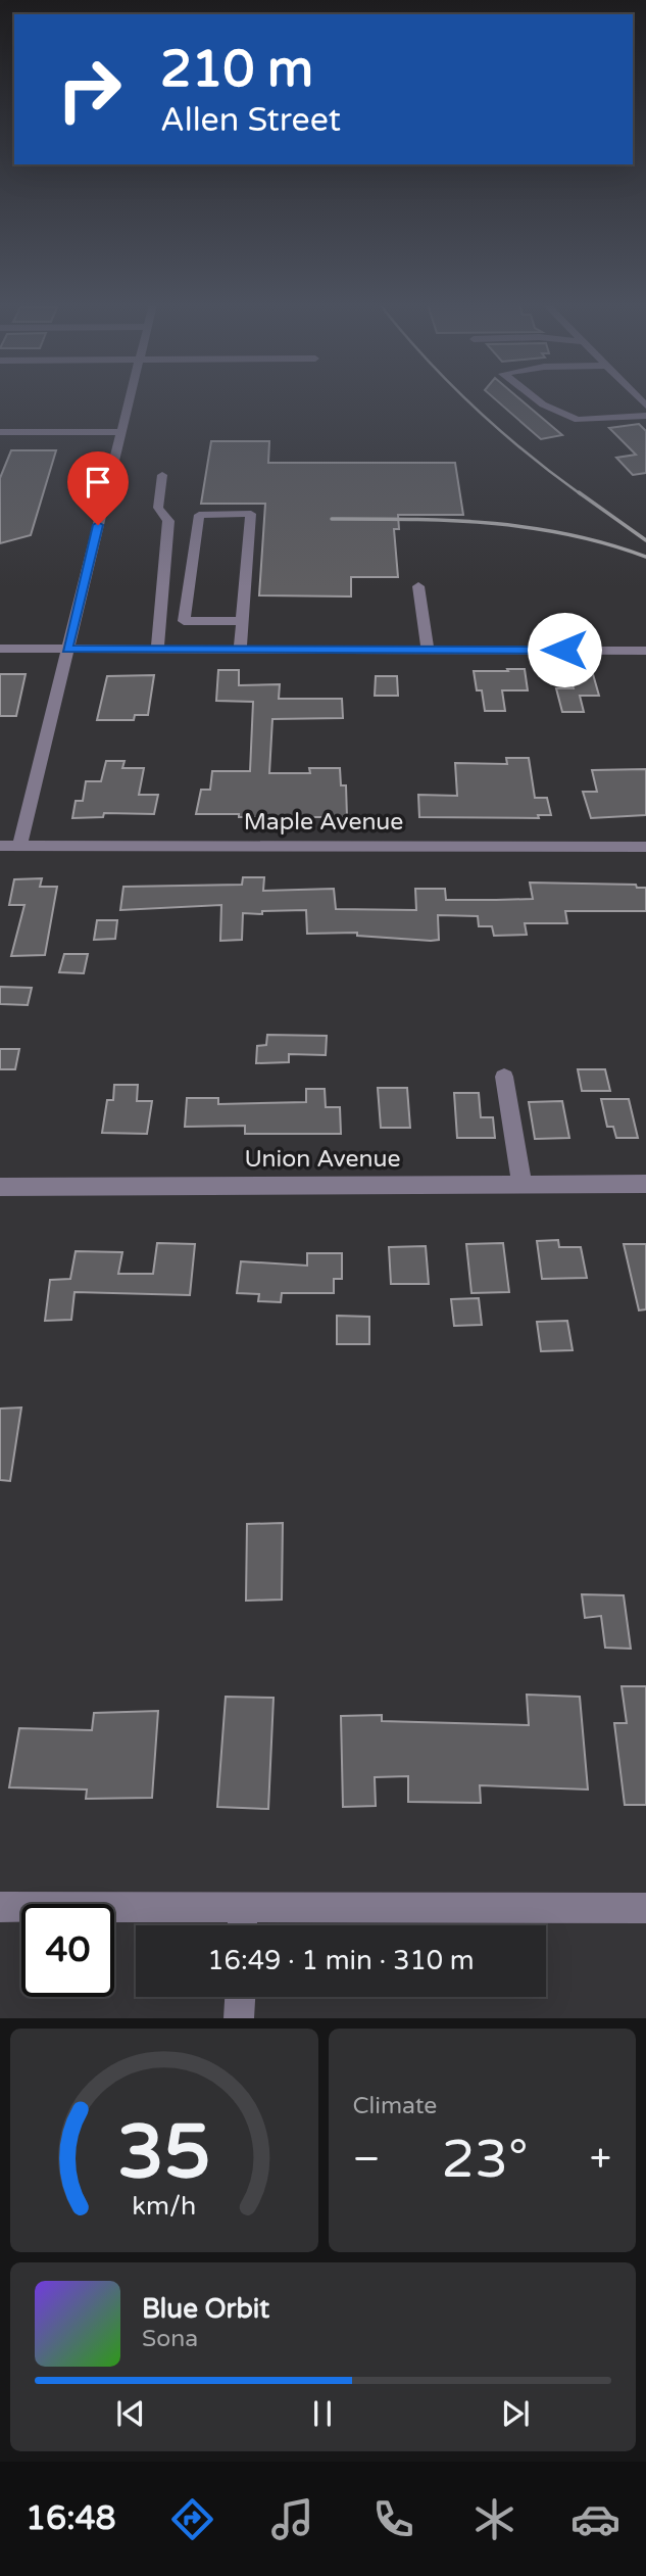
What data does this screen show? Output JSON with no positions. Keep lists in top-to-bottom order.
{
  "streets": {
    "street": ["Maple Avenue", "Union Avenue"]
  },
  "page": {
    "turn": ["210 m", "Allen Street"],
    "limit": "40",
    "trip": "16:49 · 1 min · 310 m",
    "tile": "Climate",
    "heat": ["−", "23°", "+"],
    "song": ["Blue Orbit", "Sona"],
    "tabs": "16:48",
    "gauge": ["35", "km/h"]
  }
}
